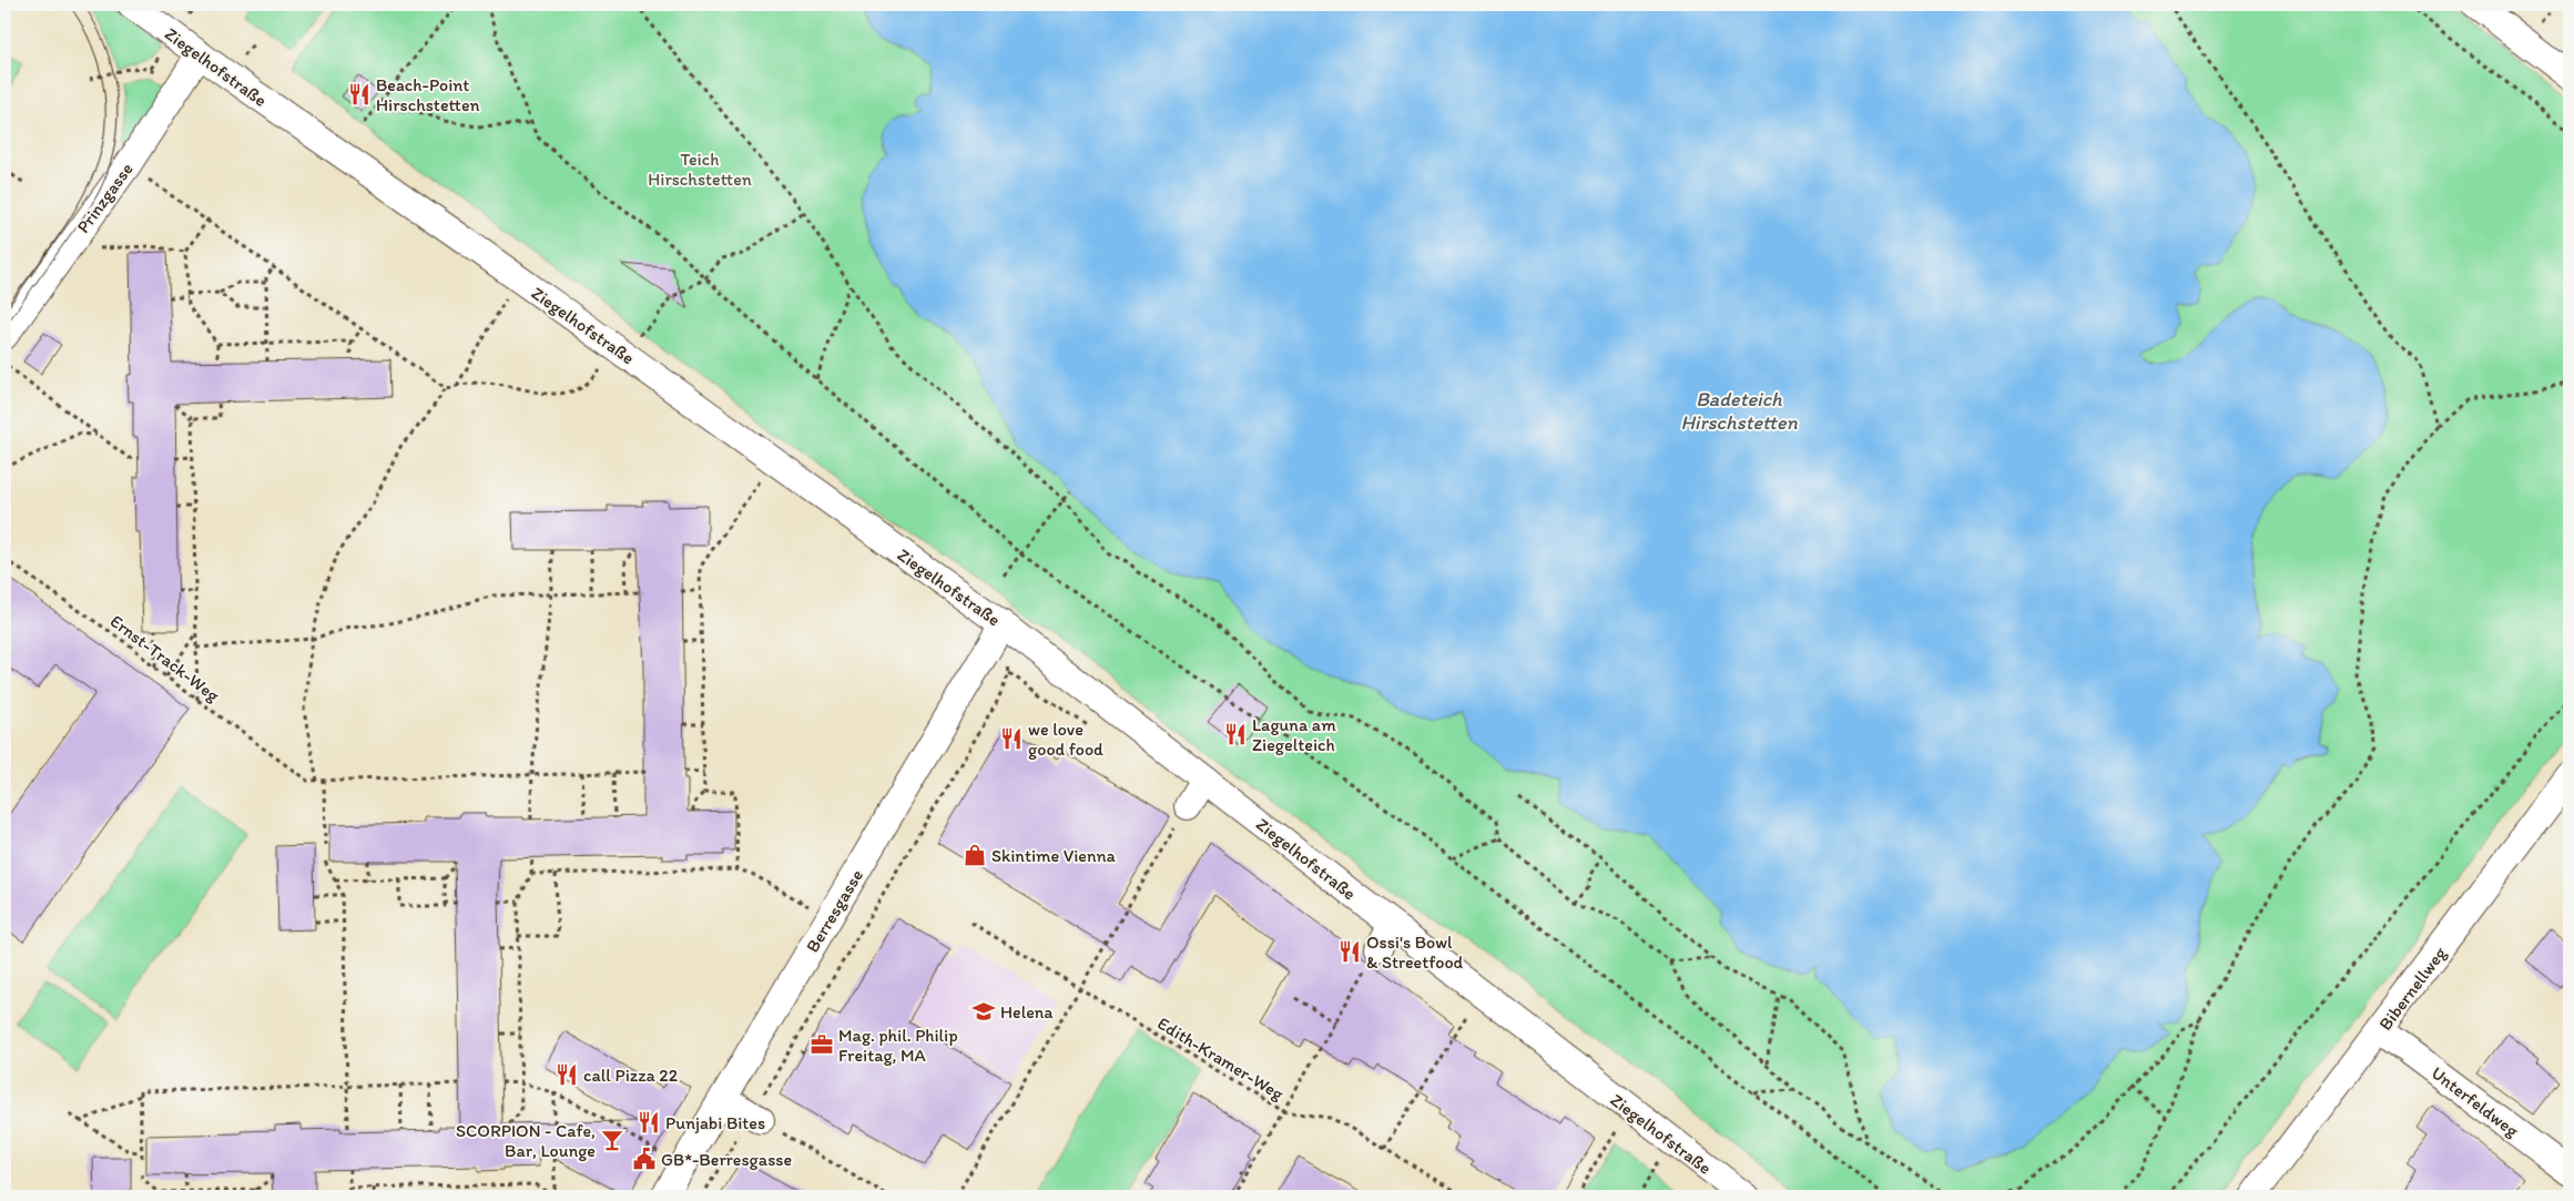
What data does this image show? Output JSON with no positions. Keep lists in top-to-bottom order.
{
  "streets": {
    "street": [
      "Ziegelhofstraße",
      "Prinzgasse",
      "Berresgasse",
      "Bibernellweg",
      "Unterfeldweg"
    ],
    "path": ["Ernst-Track-Weg", "Edith-Kramer-Weg"]
  },
  "crossings": [
    ["Ziegelhofstraße", "Prinzgasse"],
    ["Ziegelhofstraße", "Berresgasse"],
    ["Bibernellweg", "Unterfeldweg"]
  ],
  "water": ["Badeteich Hirschstetten"],
  "parks": ["Teich Hirschstetten"],
  "places": {
    "restaurant": [
      "Beach-Point Hirschstetten",
      "Laguna am Ziegelteich",
      "we love good food",
      "Ossi's Bowl & Streetfood",
      "call Pizza 22",
      "Punjabi Bites"
    ],
    "shop": ["Skintime Vienna"],
    "school or university": ["Helena"],
    "office": ["Mag. phil. Philip Freitag, MA"],
    "bar": ["SCORPION - Cafe, Bar, Lounge"],
    "public building": ["GB*-Berresgasse"]
  }
}
